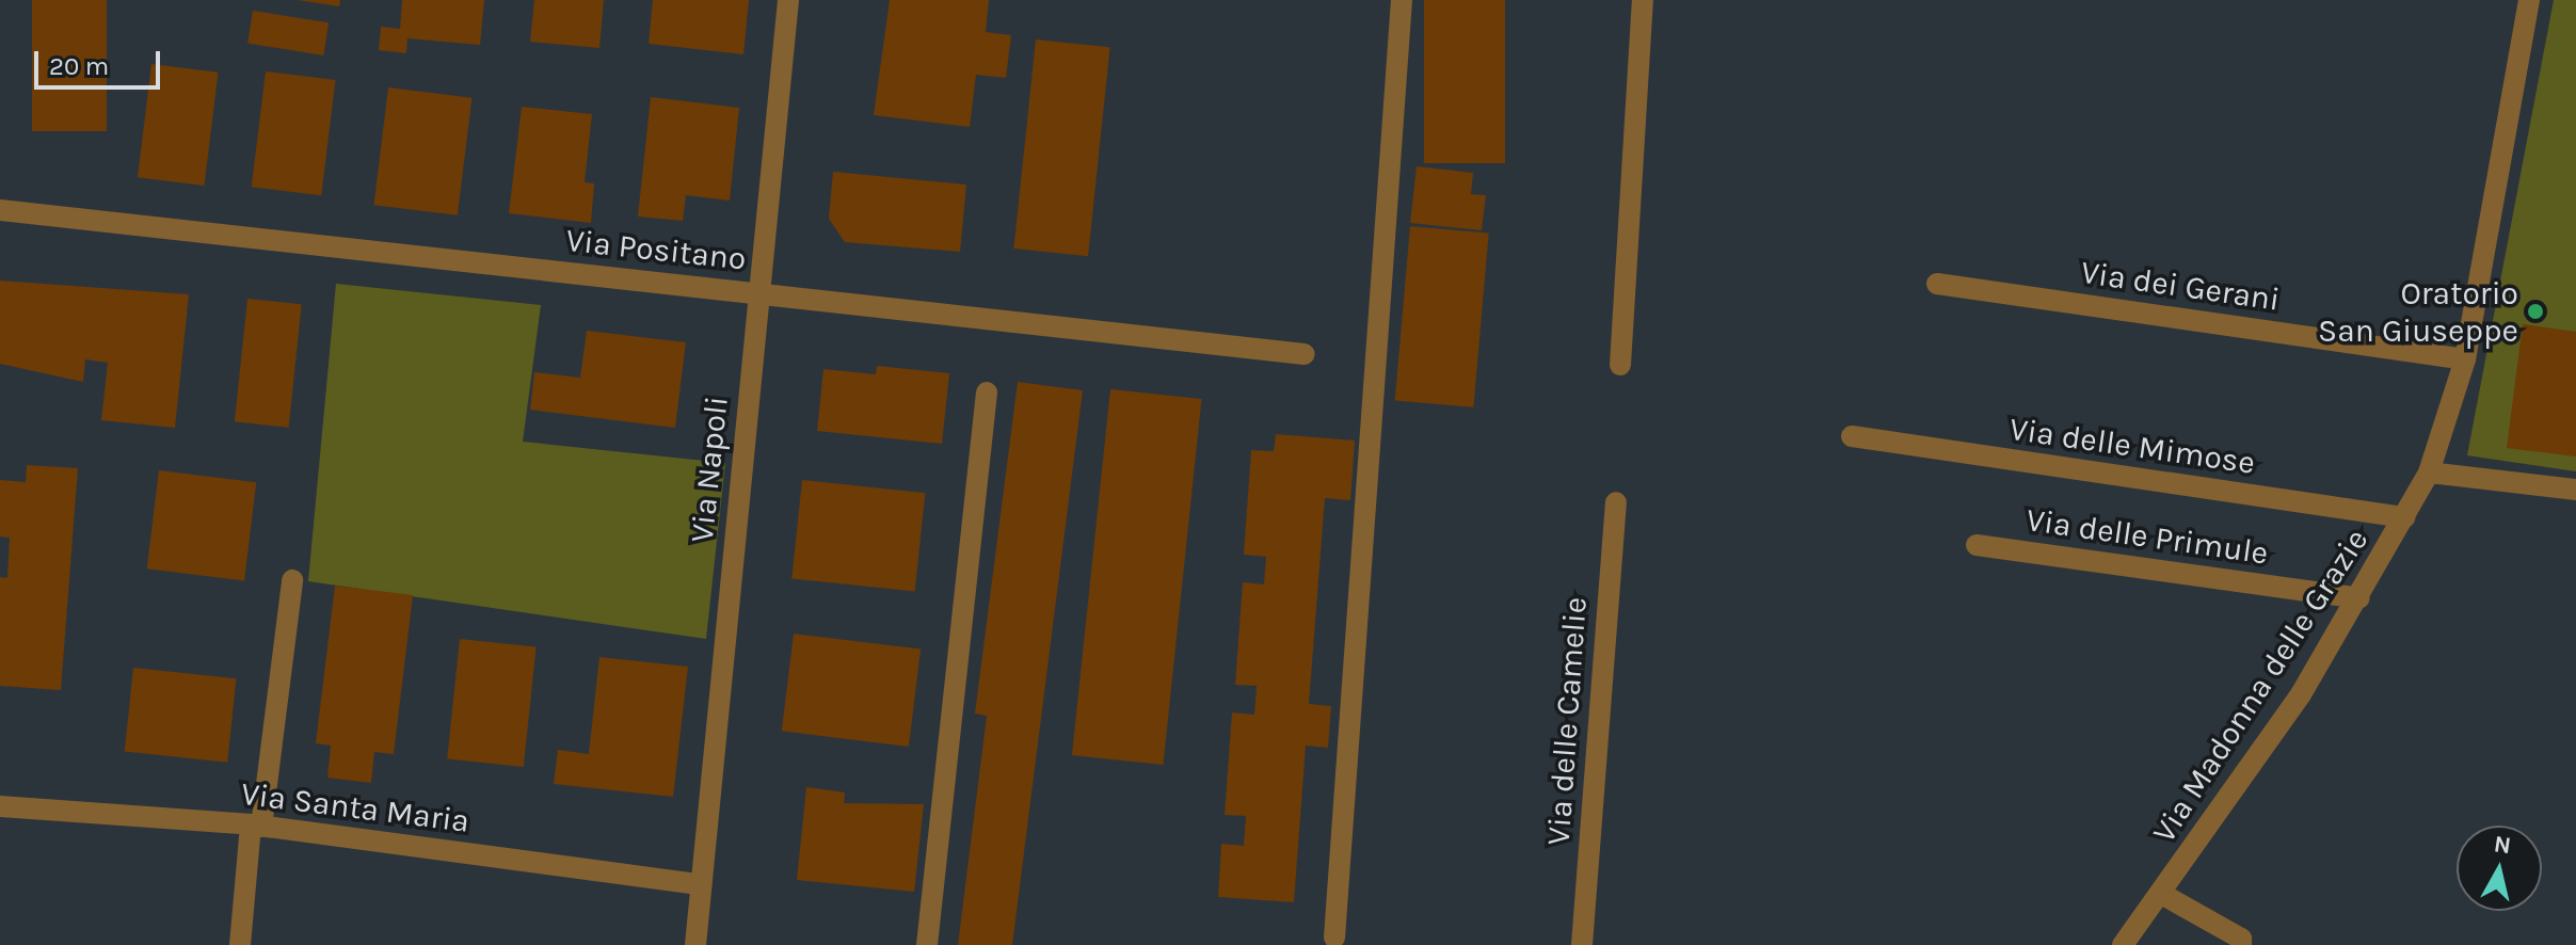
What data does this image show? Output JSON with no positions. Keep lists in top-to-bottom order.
{
  "streets": {
    "street": [
      "Via Positano",
      "Via dei Gerani",
      "Via delle Mimose",
      "Via Napoli",
      "Via delle Primule",
      "Via Madonna delle Grazie",
      "Via delle Camelie",
      "Via Santa Maria"
    ]
  },
  "crossings": [
    ["Via Positano", "Via Napoli"],
    ["Via dei Gerani", "Via Madonna delle Grazie"],
    ["Via delle Mimose", "Via Madonna delle Grazie"],
    ["Via Napoli", "Via Santa Maria"],
    ["Via delle Primule", "Via Madonna delle Grazie"]
  ],
  "places": ["Oratorio San Giuseppe"],
  "scale_bar": "20 m",
  "north": "top"
}
